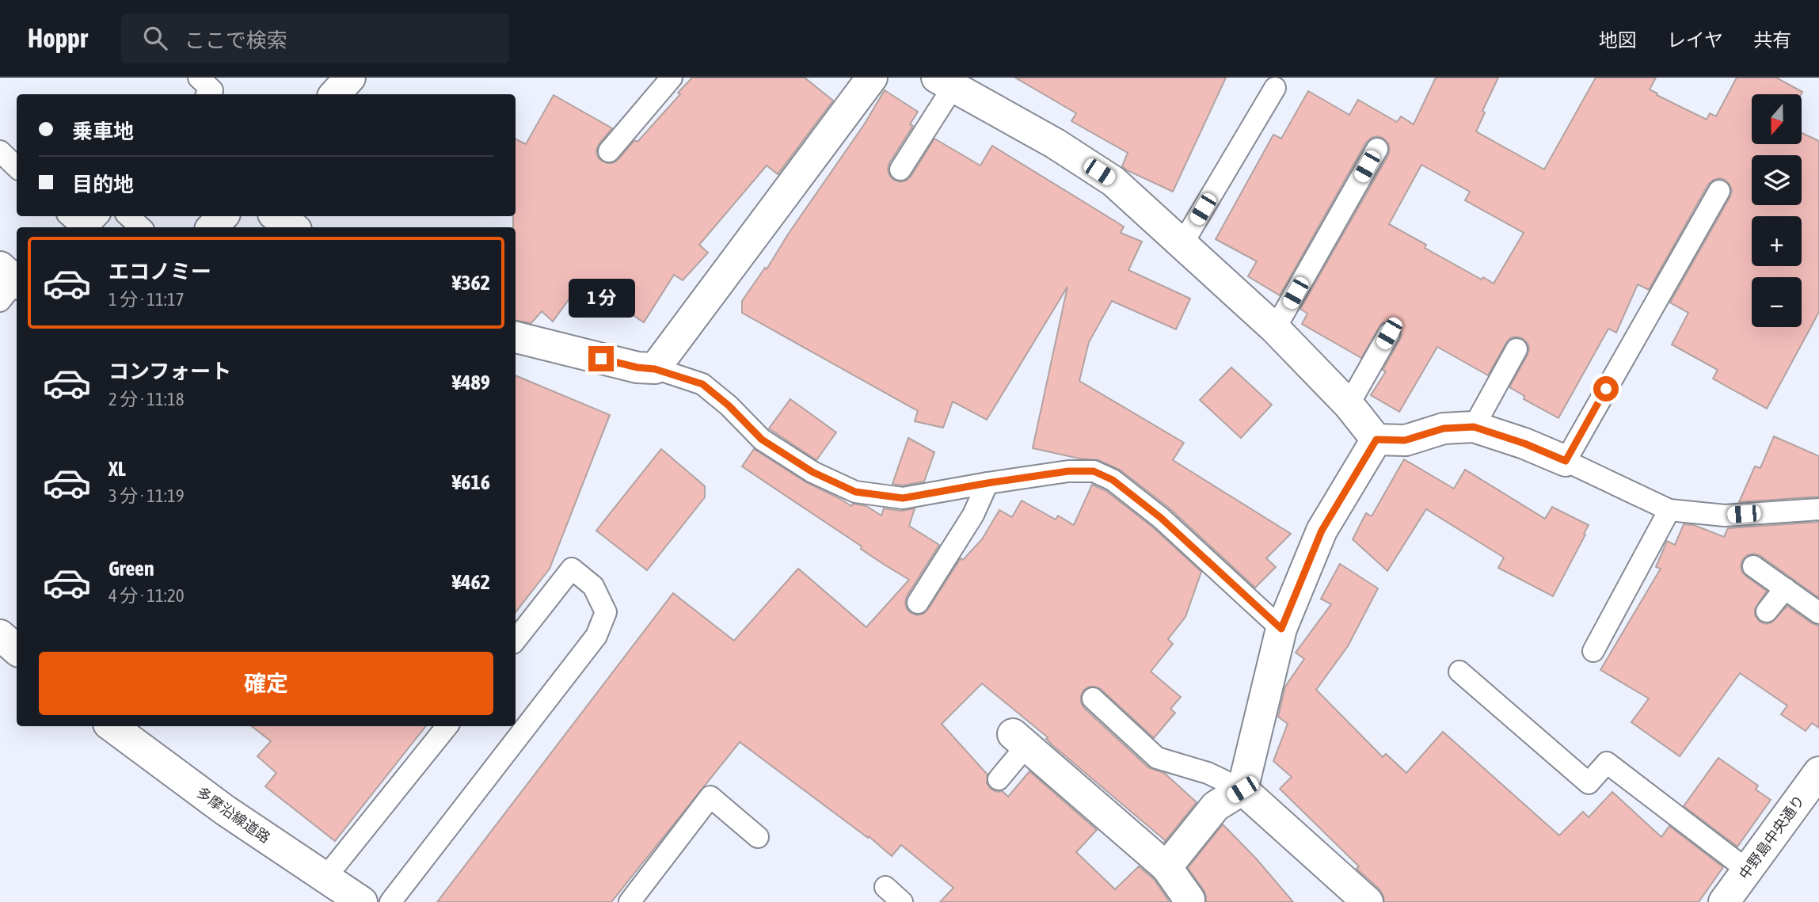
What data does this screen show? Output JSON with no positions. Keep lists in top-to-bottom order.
{
  "streets": {
    "street": ["多摩沿線道路", "中野島中央通り"]
  },
  "north": "bottom",
  "page": {
    "header": "Hoppr",
    "search": "ここで検索",
    "nav": ["地図", "レイヤ", "共有"],
    "map_buttons": ["+", "−"],
    "banner": ["乗車地", "目的地"],
    "list": [
      {
        "name": "エコノミー",
        "note": "1 分 · 11:17",
        "value": "¥362"
      },
      {
        "name": "コンフォート",
        "note": "2 分 · 11:18",
        "value": "¥489"
      },
      {
        "name": "XL",
        "note": "3 分 · 11:19",
        "value": "¥616"
      },
      {
        "name": "Green",
        "note": "4 分 · 11:20",
        "value": "¥462"
      }
    ],
    "bubble": "1 分",
    "buttons": "確定"
  }
}
